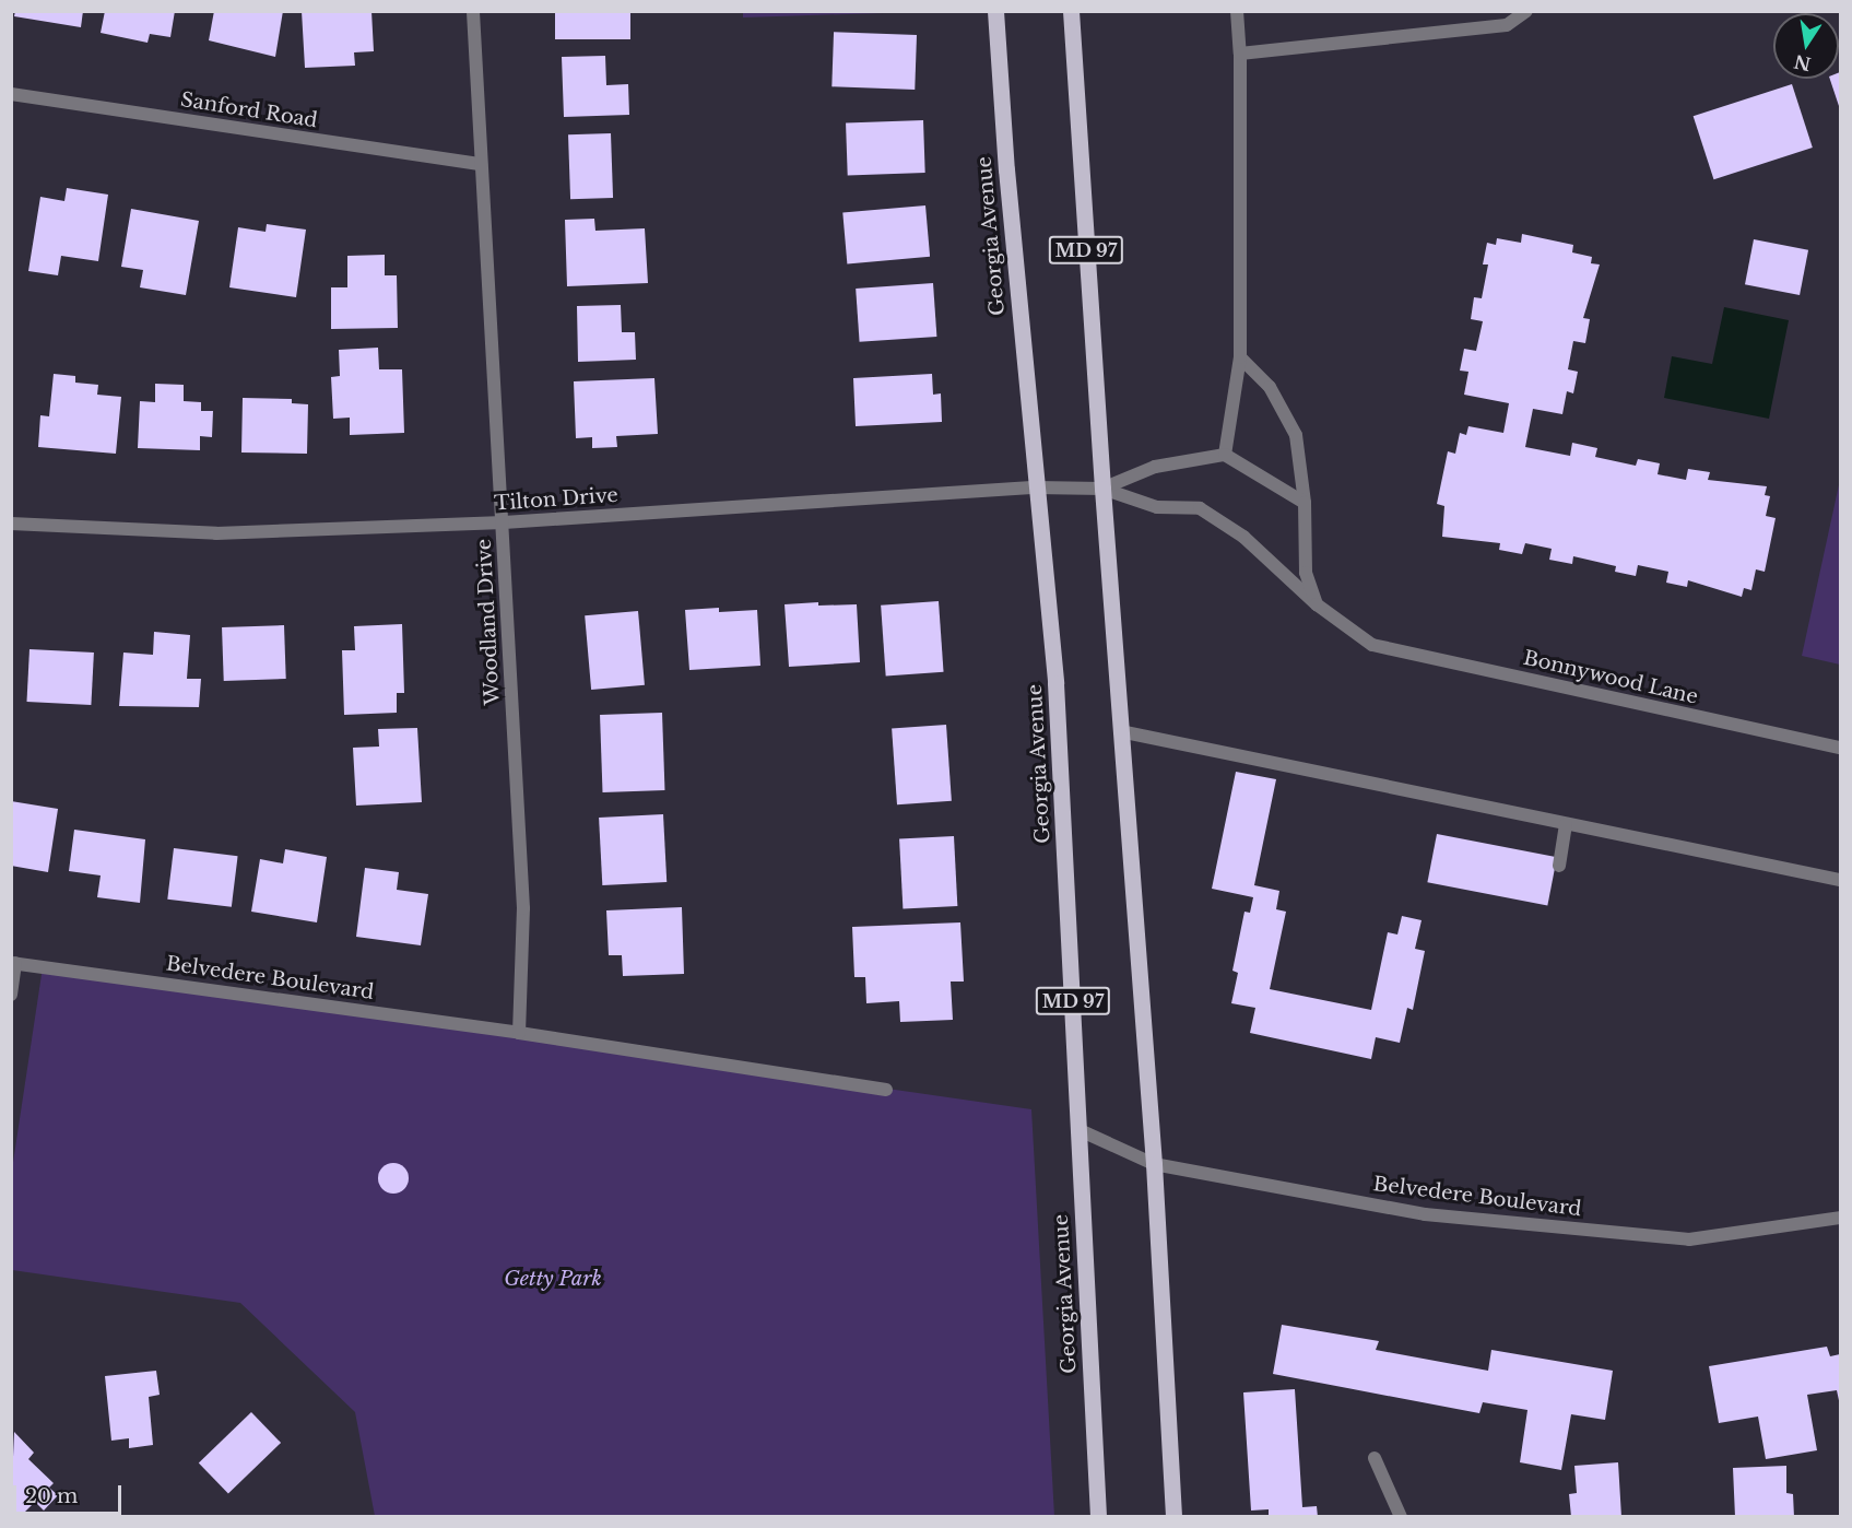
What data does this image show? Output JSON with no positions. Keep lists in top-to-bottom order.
{
  "streets": {
    "main road": ["Georgia Avenue", "MD 97"],
    "street": [
      "Sanford Road",
      "Tilton Drive",
      "Woodland Drive",
      "Bonnywood Lane",
      "Belvedere Boulevard"
    ]
  },
  "crossings": [
    ["Sanford Road", "Woodland Drive"],
    ["Georgia Avenue", "Tilton Drive"],
    ["Georgia Avenue", "Belvedere Boulevard"],
    ["MD 97", "Tilton Drive"],
    ["MD 97", "Belvedere Boulevard"],
    ["Tilton Drive", "Woodland Drive"],
    ["Woodland Drive", "Belvedere Boulevard"]
  ],
  "parks": ["Getty Park"],
  "scale_bar": "20 m",
  "north": "bottom"
}
